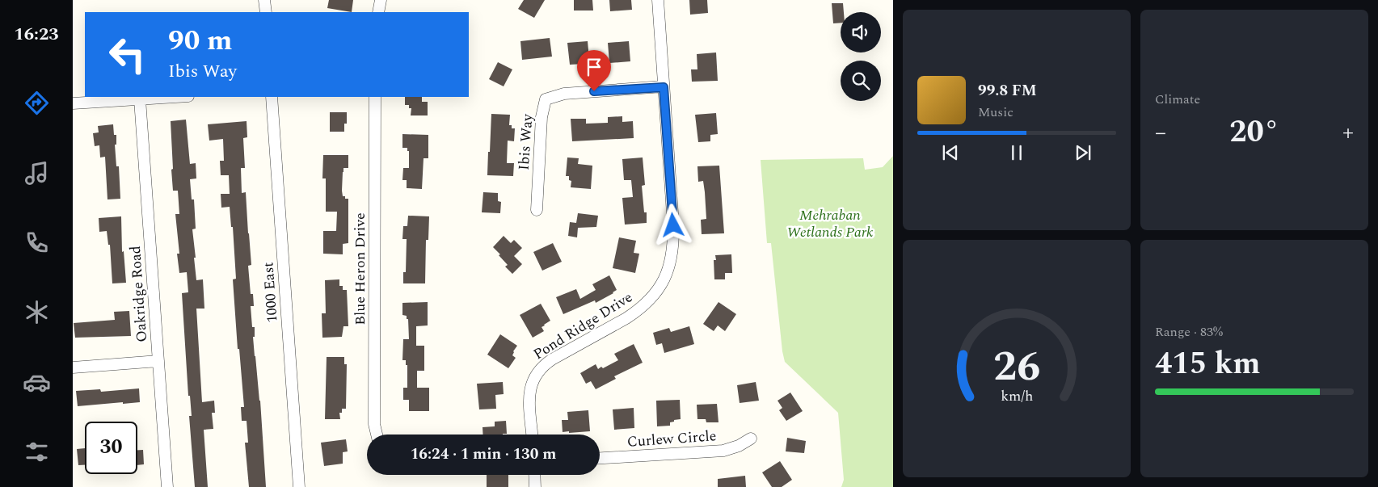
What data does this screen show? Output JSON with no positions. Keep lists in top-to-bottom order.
{
  "streets": {
    "street": [
      "Ibis Way",
      "Blue Heron Drive",
      "1000 East",
      "Oakridge Road",
      "Pond Ridge Drive",
      "Curlew Circle"
    ]
  },
  "crossings": [
    ["Ibis Way", "Pond Ridge Drive"]
  ],
  "parks": ["Mehraban Wetlands Park"],
  "page": {
    "tabs": "16:23",
    "tile": [
      "Climate",
      ["Range · 83%", "415 km"]
    ],
    "turn": ["90 m", "Ibis Way"],
    "song": ["99.8 FM", "Music"],
    "heat": ["−", "20°", "+"],
    "limit": "30",
    "trip": "16:24 · 1 min · 130 m",
    "gauge": ["26", "km/h"]
  }
}
